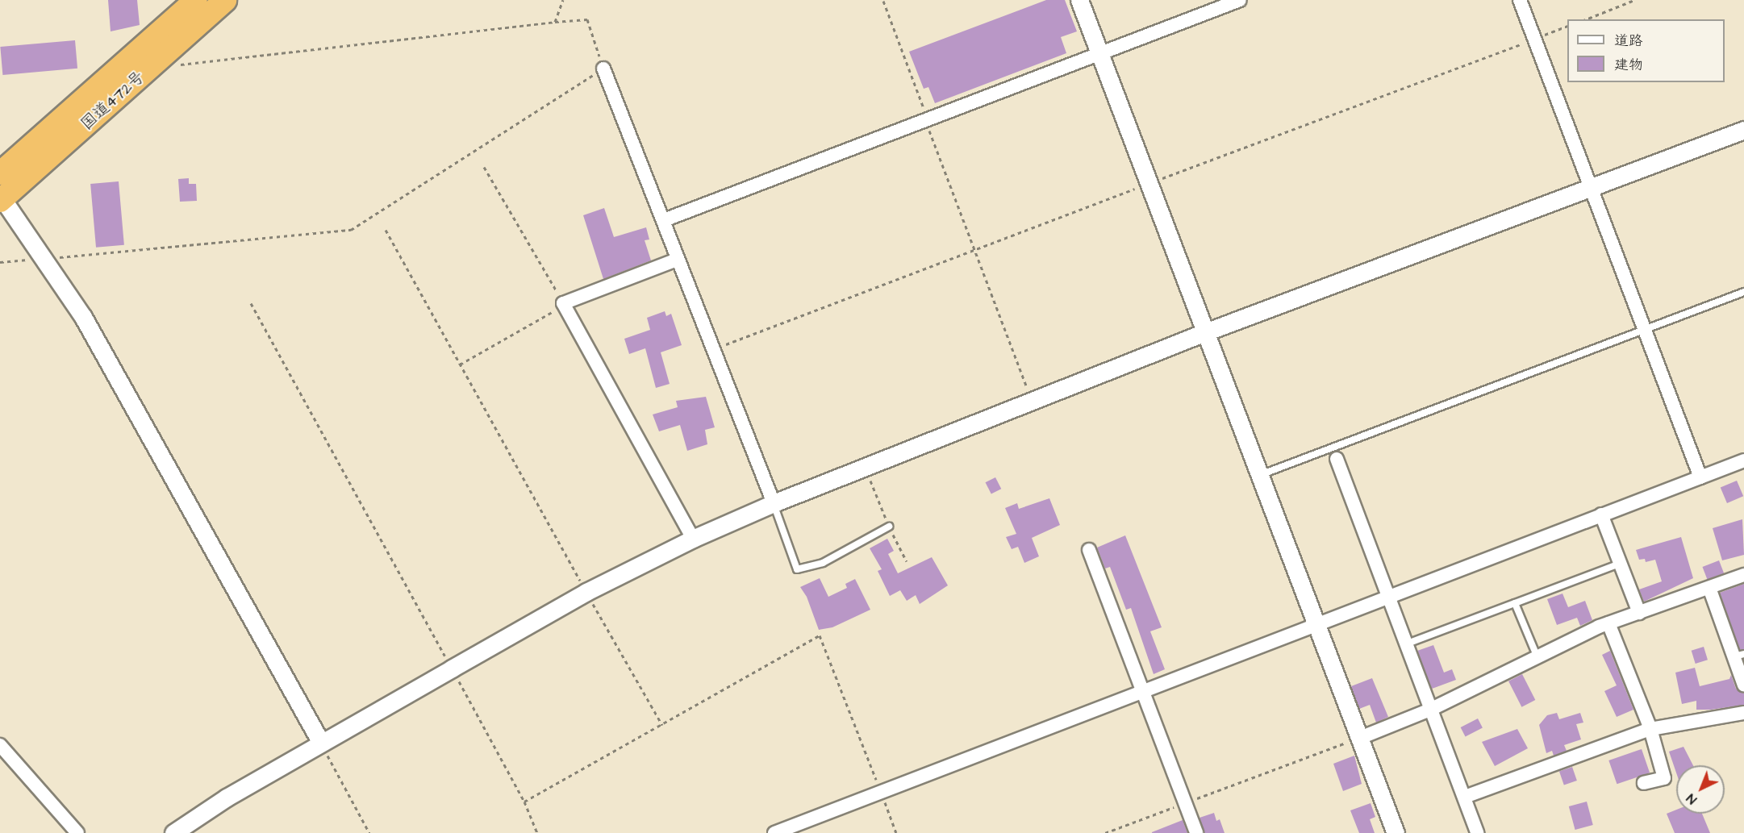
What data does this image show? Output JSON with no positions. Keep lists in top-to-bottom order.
{
  "streets": {
    "highway": ["国道472号"]
  },
  "legend": ["道路", "建物"],
  "north": "bottom left"
}
